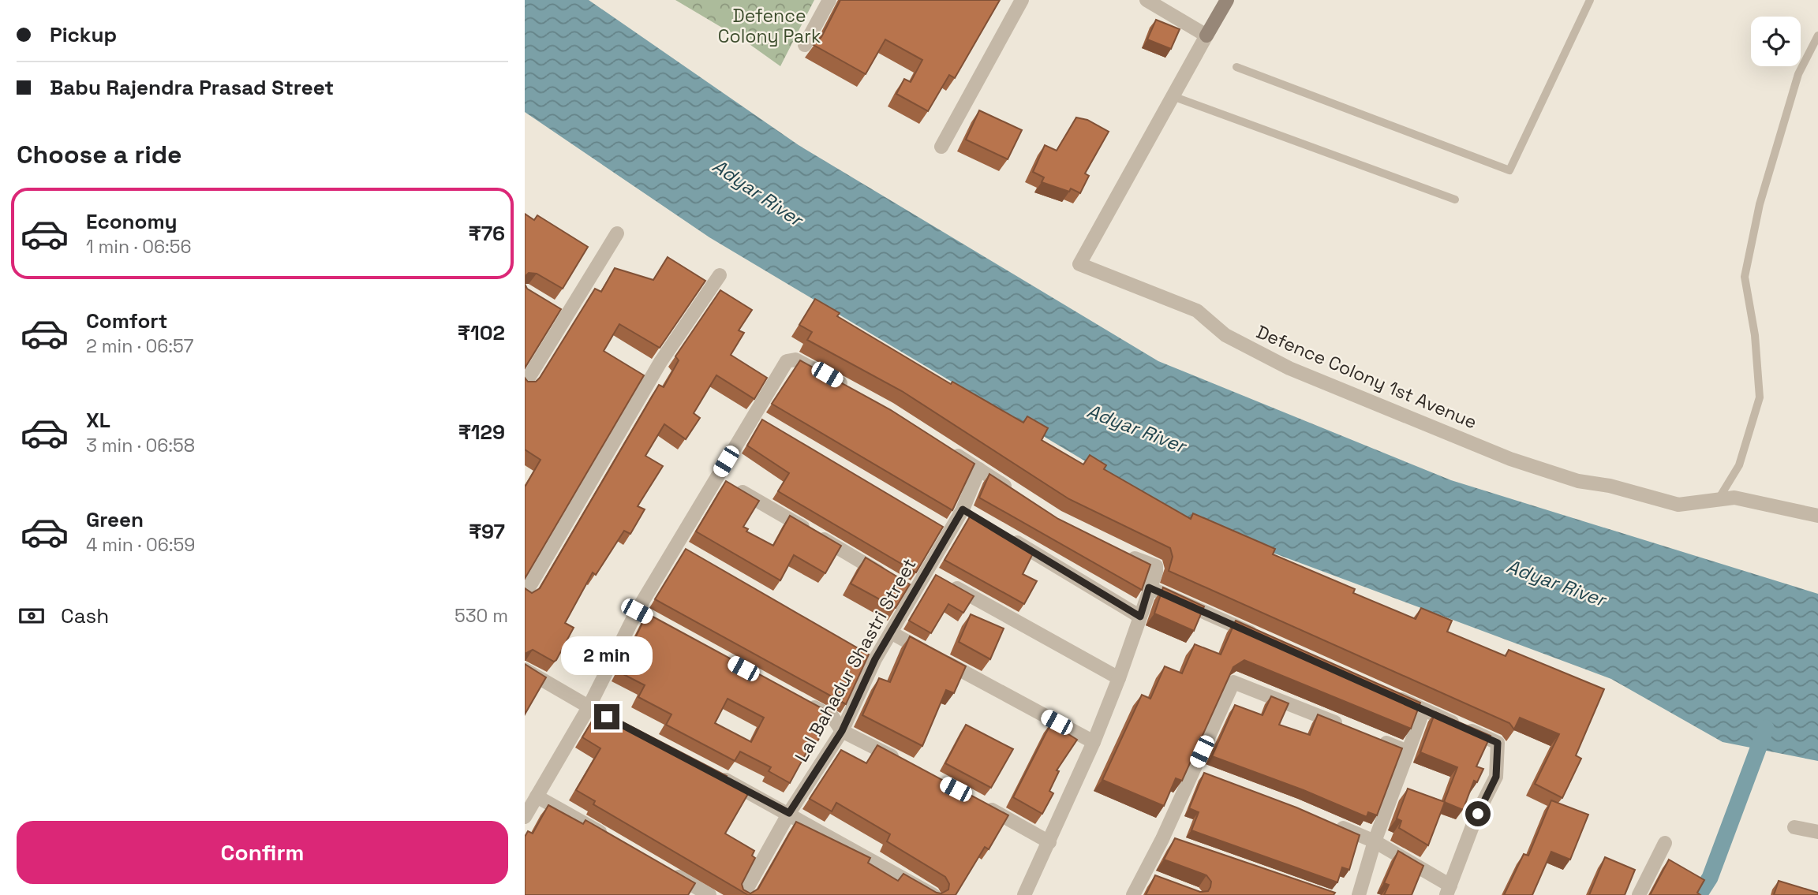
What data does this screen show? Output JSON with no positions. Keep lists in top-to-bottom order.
{
  "streets": {
    "street": ["Defence Colony 1st Avenue", "Lal Bahadur Shastri Street"]
  },
  "water": ["Adyar River"],
  "parks": ["Defence Colony Park"],
  "page": {
    "banner": ["Pickup", "Babu Rajendra Prasad Street"],
    "heading": "Choose a ride",
    "list": [
      {
        "name": "Economy",
        "note": "1 min · 06:56",
        "value": "₹76"
      },
      {
        "name": "Comfort",
        "note": "2 min · 06:57",
        "value": "₹102"
      },
      {
        "name": "XL",
        "note": "3 min · 06:58",
        "value": "₹129"
      },
      {
        "name": "Green",
        "note": "4 min · 06:59",
        "value": "₹97"
      }
    ],
    "pay": ["Cash", "530 m"],
    "bubble": "2 min",
    "buttons": "Confirm"
  }
}
